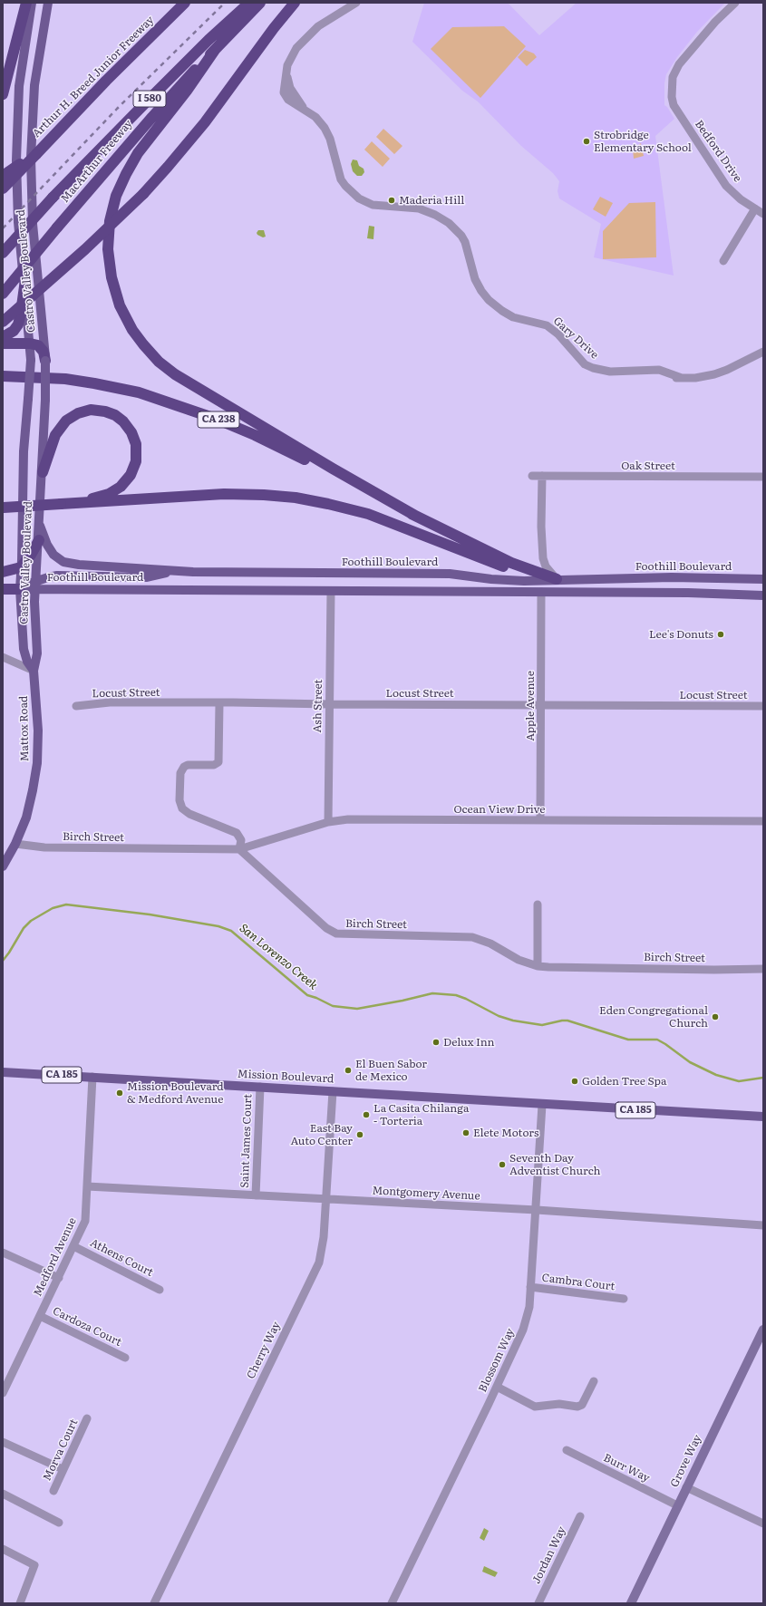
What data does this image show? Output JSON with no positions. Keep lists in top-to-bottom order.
{
  "streets": {
    "highway": [
      "Arthur H. Breed Junior Freeway",
      "I 580",
      "MacArthur Freeway",
      "CA 238"
    ],
    "main road": [
      "Castro Valley Boulevard",
      "Foothill Boulevard",
      "Mattox Road",
      "CA 185",
      "Mission Boulevard"
    ],
    "street": [
      "Bedford Drive",
      "Gary Drive",
      "Oak Street",
      "Locust Street",
      "Ash Street",
      "Apple Avenue",
      "Ocean View Drive",
      "Birch Street",
      "Saint James Court",
      "Montgomery Avenue",
      "Medford Avenue",
      "Athens Court",
      "Cambra Court",
      "Cardoza Court",
      "Cherry Way",
      "Blossom Way",
      "Morva Court",
      "Grove Way",
      "Burr Way",
      "Jordan Way"
    ]
  },
  "crossings": [
    ["Castro Valley Boulevard", "Foothill Boulevard"],
    ["Castro Valley Boulevard", "Mattox Road"],
    ["CA 238", "Foothill Boulevard"],
    ["Foothill Boulevard", "Ash Street"],
    ["Foothill Boulevard", "Apple Avenue"],
    ["Locust Street", "Ash Street"],
    ["Locust Street", "Apple Avenue"],
    ["Ash Street", "Ocean View Drive"],
    ["Apple Avenue", "Ocean View Drive"],
    ["Mattox Road", "Birch Street"],
    ["Ocean View Drive", "Birch Street"],
    ["Mission Boulevard", "Saint James Court"],
    ["Mission Boulevard", "Medford Avenue"],
    ["Mission Boulevard", "Cherry Way"],
    ["Mission Boulevard", "Blossom Way"],
    ["Saint James Court", "Montgomery Avenue"],
    ["Montgomery Avenue", "Medford Avenue"],
    ["Montgomery Avenue", "Cherry Way"],
    ["Montgomery Avenue", "Blossom Way"],
    ["Medford Avenue", "Athens Court"],
    ["Medford Avenue", "Cardoza Court"],
    ["Cambra Court", "Blossom Way"],
    ["Grove Way", "Burr Way"]
  ],
  "water": ["San Lorenzo Creek"],
  "places": [
    "Strobridge Elementary School",
    "Maderia Hill",
    "Lee's Donuts",
    "Eden Congregational Church",
    "Delux Inn",
    "El Buen Sabor de Mexico",
    "Golden Tree Spa",
    "Mission Boulevard & Medford Avenue",
    "La Casita Chilanga - Torteria",
    "Elete Motors",
    "East Bay Auto Center",
    "Seventh Day Adventist Church"
  ]
}
